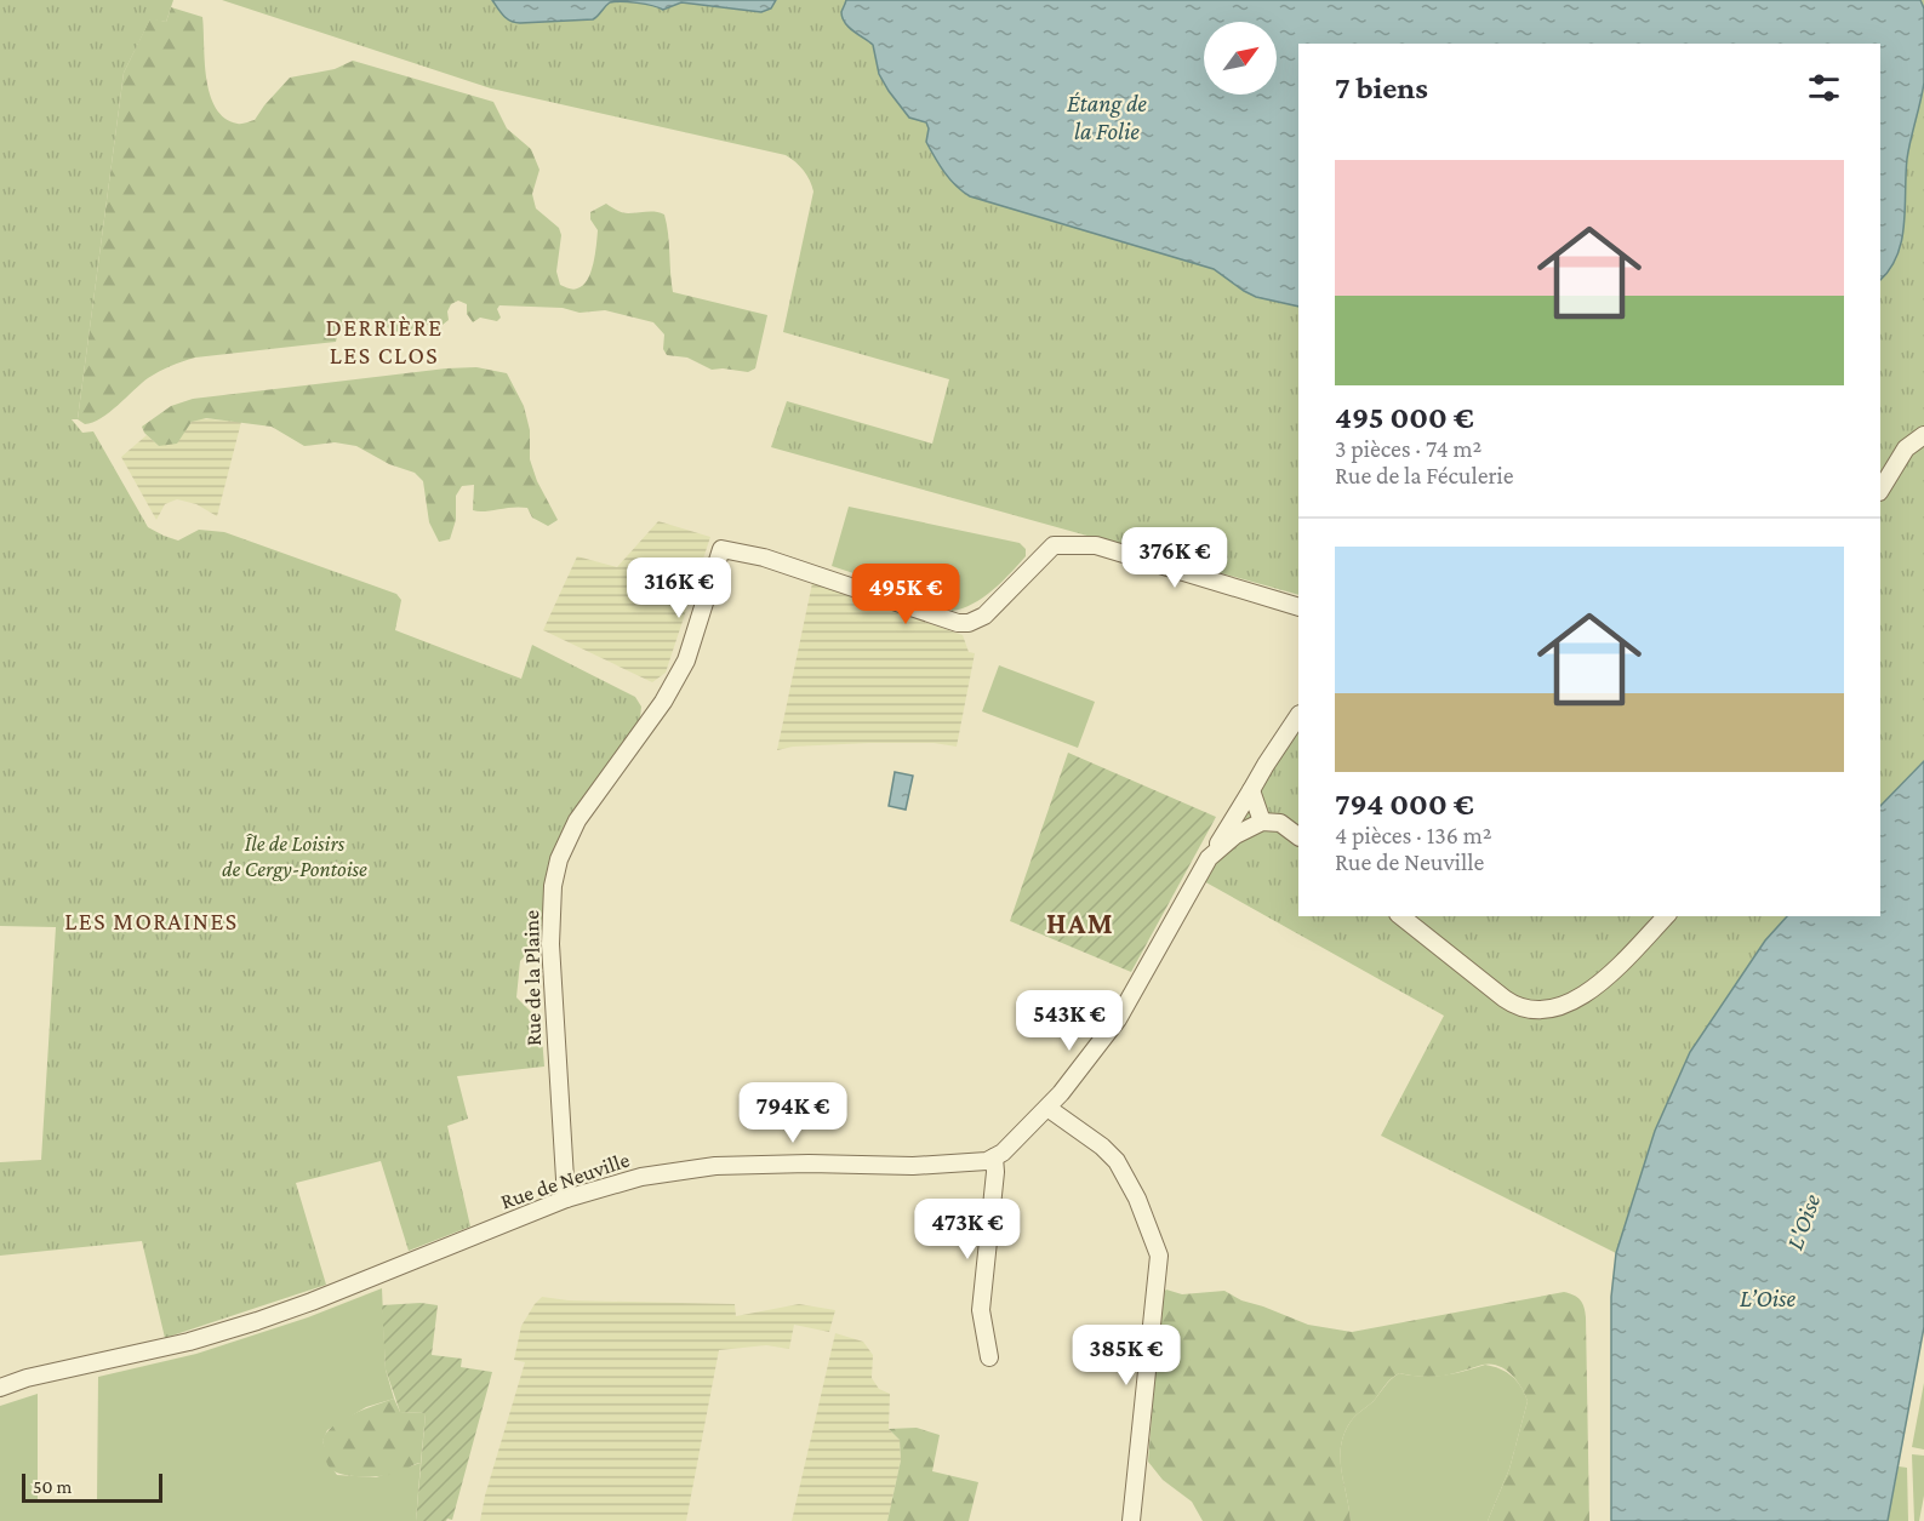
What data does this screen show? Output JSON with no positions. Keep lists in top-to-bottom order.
{
  "streets": {
    "street": ["Rue de la Plaine", "Rue de Neuville"]
  },
  "crossings": [
    ["Rue de la Plaine", "Rue de Neuville"]
  ],
  "districts": ["DERRIÈRE LES CLOS", "LES MORAINES", "HAM"],
  "water": ["Étang de la Folie", "L'Oise", "L’Oise"],
  "parks": ["Île de Loisirs de Cergy-Pontoise"],
  "scale_bar": "50 m",
  "north": "top right",
  "page": {
    "heading": "7 biens",
    "list": [
      {
        "name": "495 000 €",
        "note": "3 pièces · 74 m² · Rue de la Féculerie"
      },
      {
        "name": "794 000 €",
        "note": "4 pièces · 136 m² · Rue de Neuville"
      }
    ],
    "price": [
      "376K €",
      "316K €",
      "495K €",
      "543K €",
      "794K €",
      "473K €",
      "385K €"
    ],
    "scale": "50 m"
  }
}
